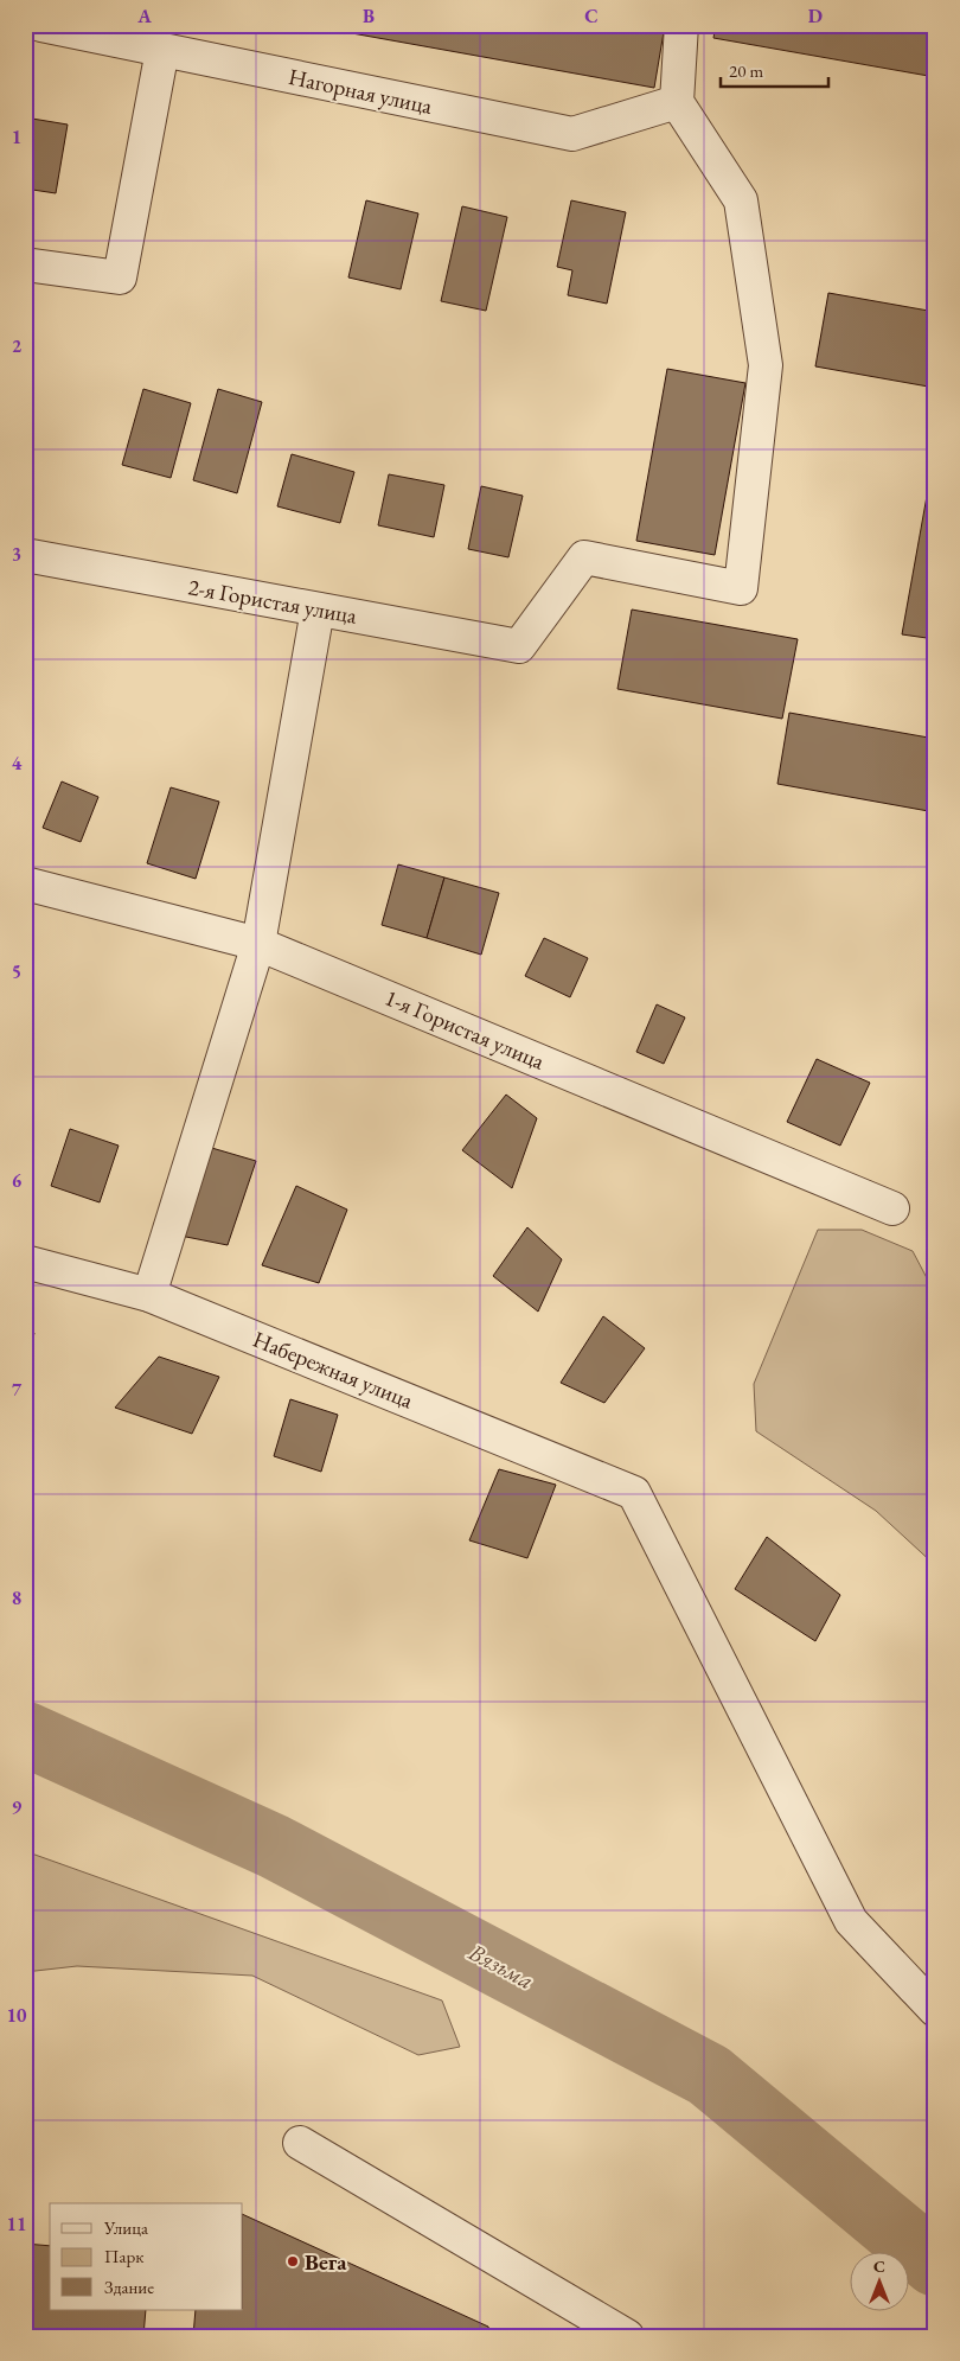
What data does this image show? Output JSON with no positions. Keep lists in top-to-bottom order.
{
  "streets": {
    "street": [
      "Нагорная улица",
      "2-я Гористая улица",
      "1-я Гористая улица",
      "Набережная улица"
    ]
  },
  "crossings": [
    ["Нагорная улица", "2-я Гористая улица"]
  ],
  "water": ["Вязьма"],
  "places": ["Вега"],
  "legend": ["Улица", "Парк", "Здание"],
  "scale_bar": "20 m",
  "north": "top",
  "grid": {
    "columns": [
      "A",
      "B",
      "C",
      "D"
    ],
    "rows": [
      "1",
      "2",
      "3",
      "4",
      "5",
      "6",
      "7",
      "8",
      "9",
      "10",
      "11"
    ]
  }
}
